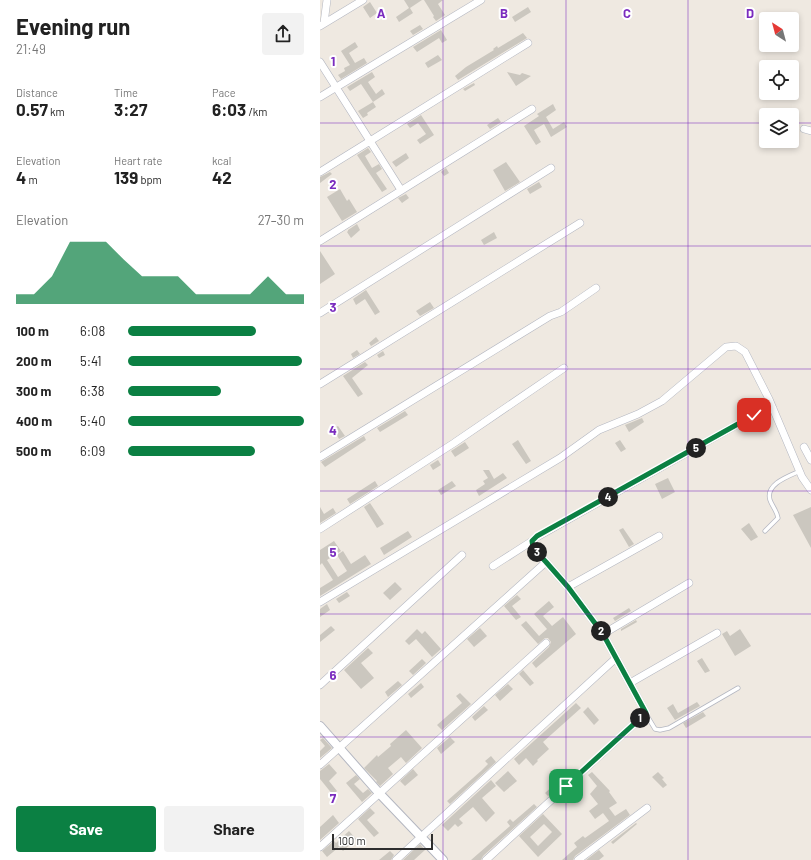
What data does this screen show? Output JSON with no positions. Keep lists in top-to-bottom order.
{
  "scale_bar": "100 m",
  "north": "top left",
  "page": {
    "heading": ["Evening run", "21:49"],
    "stats": [
      ["Distance", "0.57 km"],
      ["Time", "3:27"],
      ["Pace", "6:03 /km"],
      ["Elevation", "4 m"],
      ["Heart rate", "139 bpm"],
      ["kcal", "42"]
    ],
    "chart": ["Elevation", "27–30 m"],
    "list": [
      {
        "name": "100 m",
        "note": "6:08"
      },
      {
        "name": "200 m",
        "note": "5:41"
      },
      {
        "name": "300 m",
        "note": "6:38"
      },
      {
        "name": "400 m",
        "note": "5:40"
      },
      {
        "name": "500 m",
        "note": "6:09"
      }
    ],
    "pins": [
      "5",
      "4",
      "3",
      "2",
      "1"
    ],
    "buttons": ["Save", "Share"],
    "scale": "100 m"
  },
  "grid": {
    "columns": [
      "A",
      "B",
      "C",
      "D"
    ],
    "rows": [
      "1",
      "2",
      "3",
      "4",
      "5",
      "6",
      "7"
    ]
  }
}
